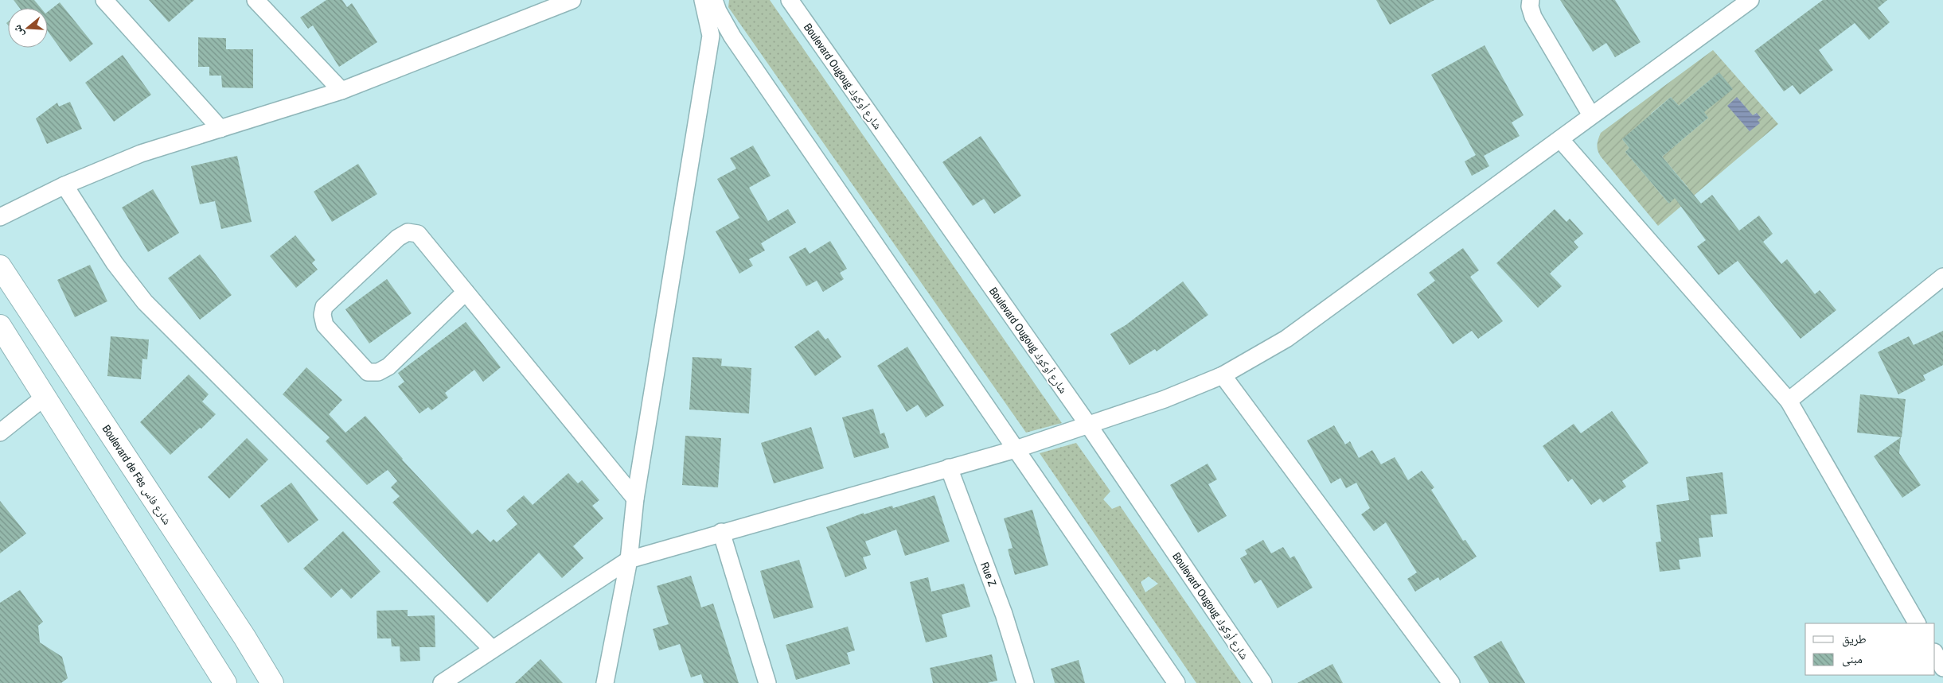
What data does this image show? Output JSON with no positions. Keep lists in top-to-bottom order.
{
  "streets": {
    "main road": ["Boulevard de Fès شارع فاس"],
    "street": ["Boulevard Ougoug شارع أوكوك", "Rue Z"]
  },
  "legend": ["طريق", "مبنى"],
  "north": "left"
}
